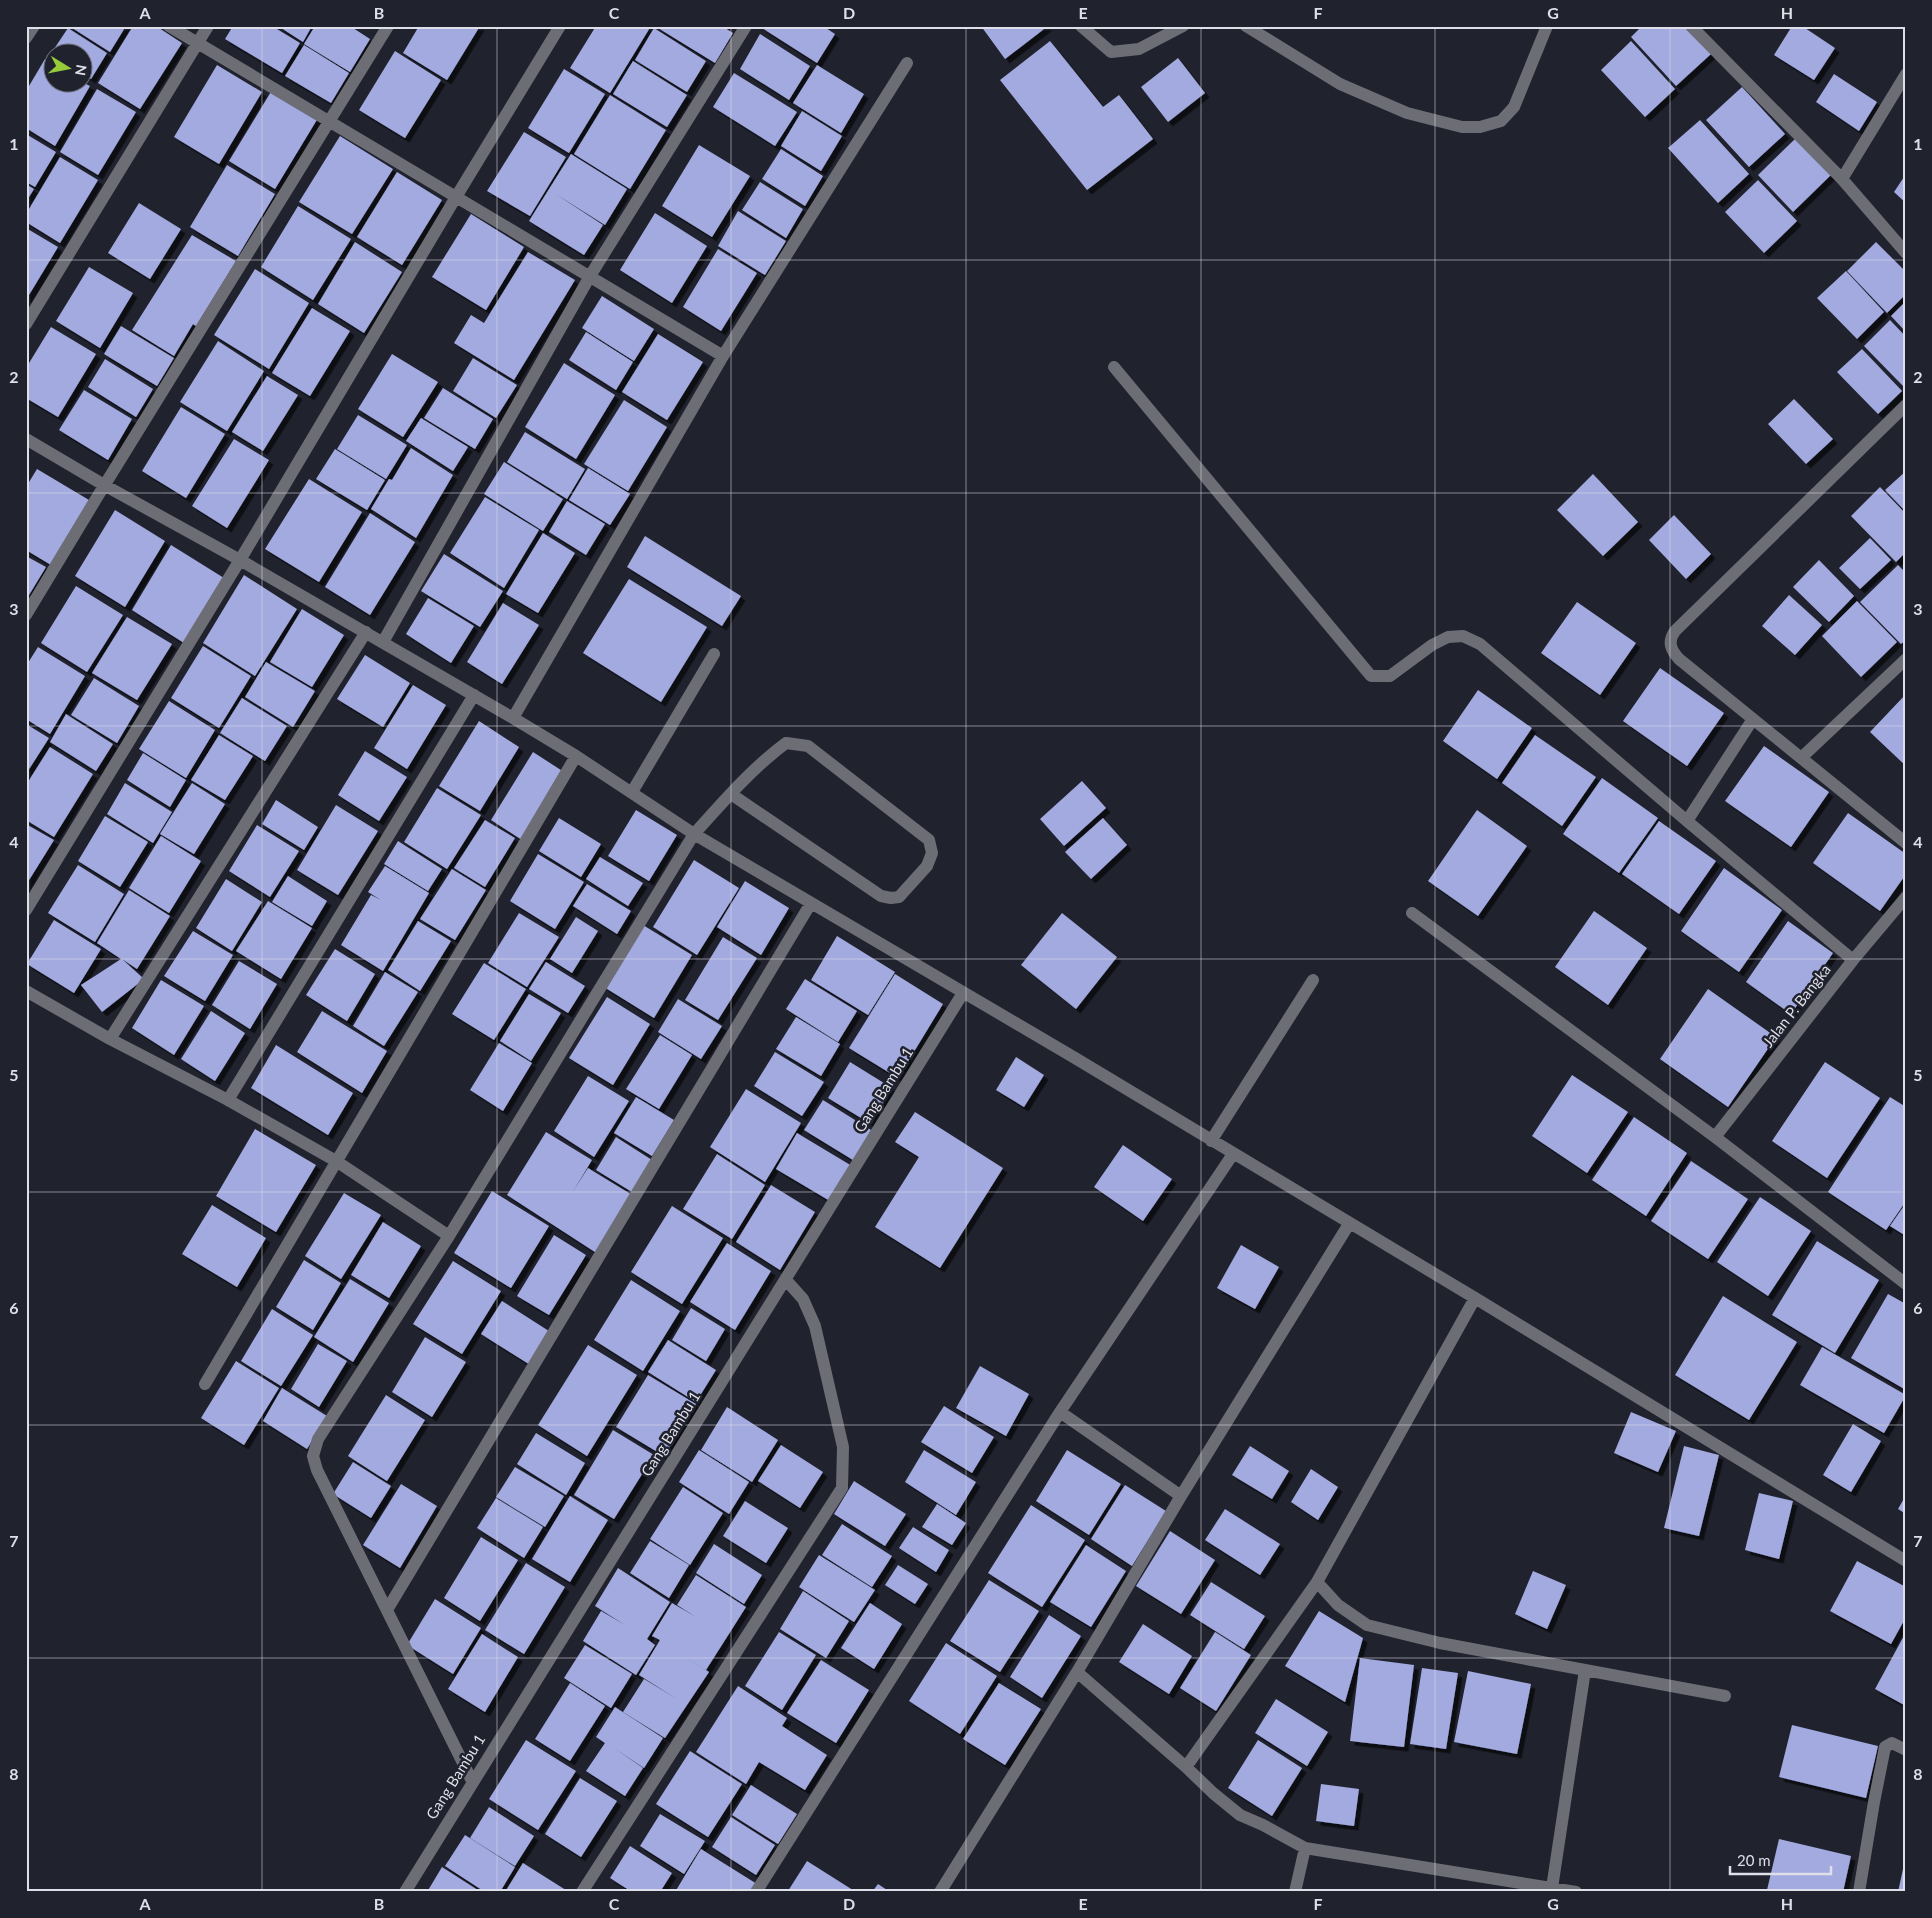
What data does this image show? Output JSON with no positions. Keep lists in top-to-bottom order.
{
  "streets": {
    "street": ["Jalan P. Bangka", "Gang Bambu 1"]
  },
  "scale_bar": "20 m",
  "north": "right",
  "grid": {
    "columns": [
      "A",
      "B",
      "C",
      "D",
      "E",
      "F",
      "G",
      "H"
    ],
    "rows": [
      "1",
      "2",
      "3",
      "4",
      "5",
      "6",
      "7",
      "8"
    ]
  }
}
